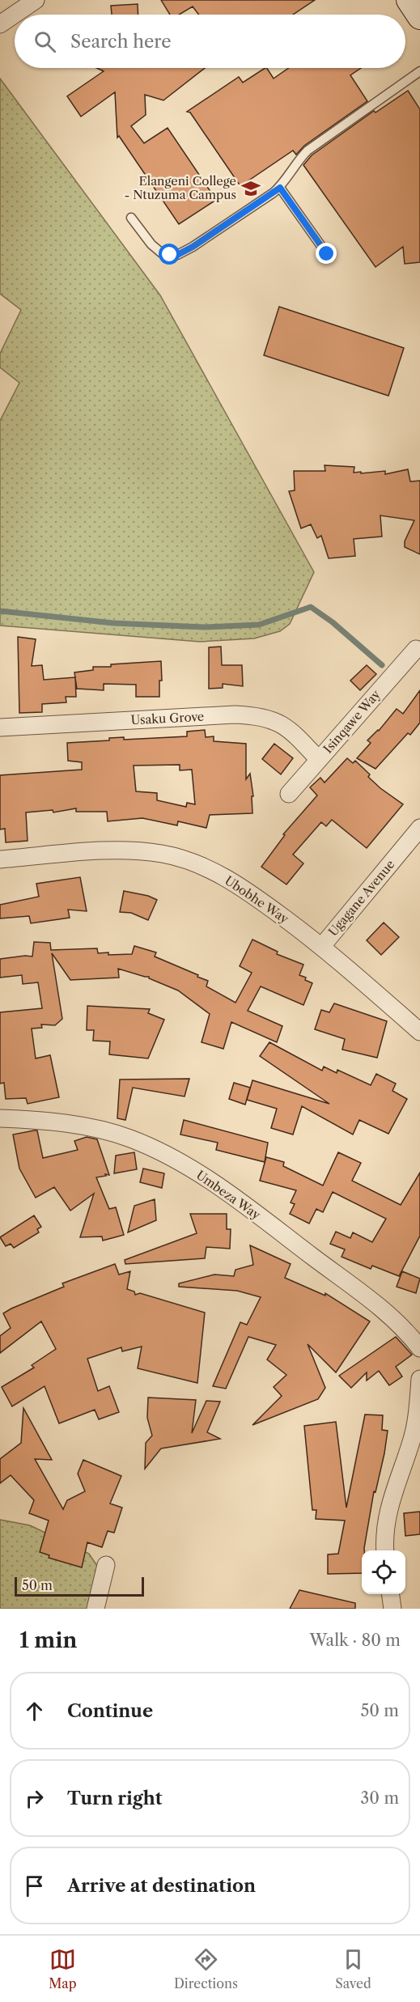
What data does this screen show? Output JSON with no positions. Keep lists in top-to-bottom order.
{
  "streets": {
    "street": [
      "Usaku Grove",
      "Isinqawe Way",
      "Ugagane Avenue",
      "Ubobhe Way",
      "Umbeza Way"
    ]
  },
  "crossings": [
    ["Usaku Grove", "Isinqawe Way"],
    ["Ugagane Avenue", "Ubobhe Way"]
  ],
  "places": {
    "school or university": ["Elangeni College - Ntuzuma Campus"]
  },
  "scale_bar": "50 m",
  "page": {
    "search": "Search here",
    "scale": "50 m",
    "heading": ["1 min", "Walk · 80 m"],
    "list": [
      ["Continue", "50 m"],
      ["Turn right", "30 m"],
      "Arrive at destination"
    ],
    "nav": ["Map", "Directions", "Saved"]
  }
}
